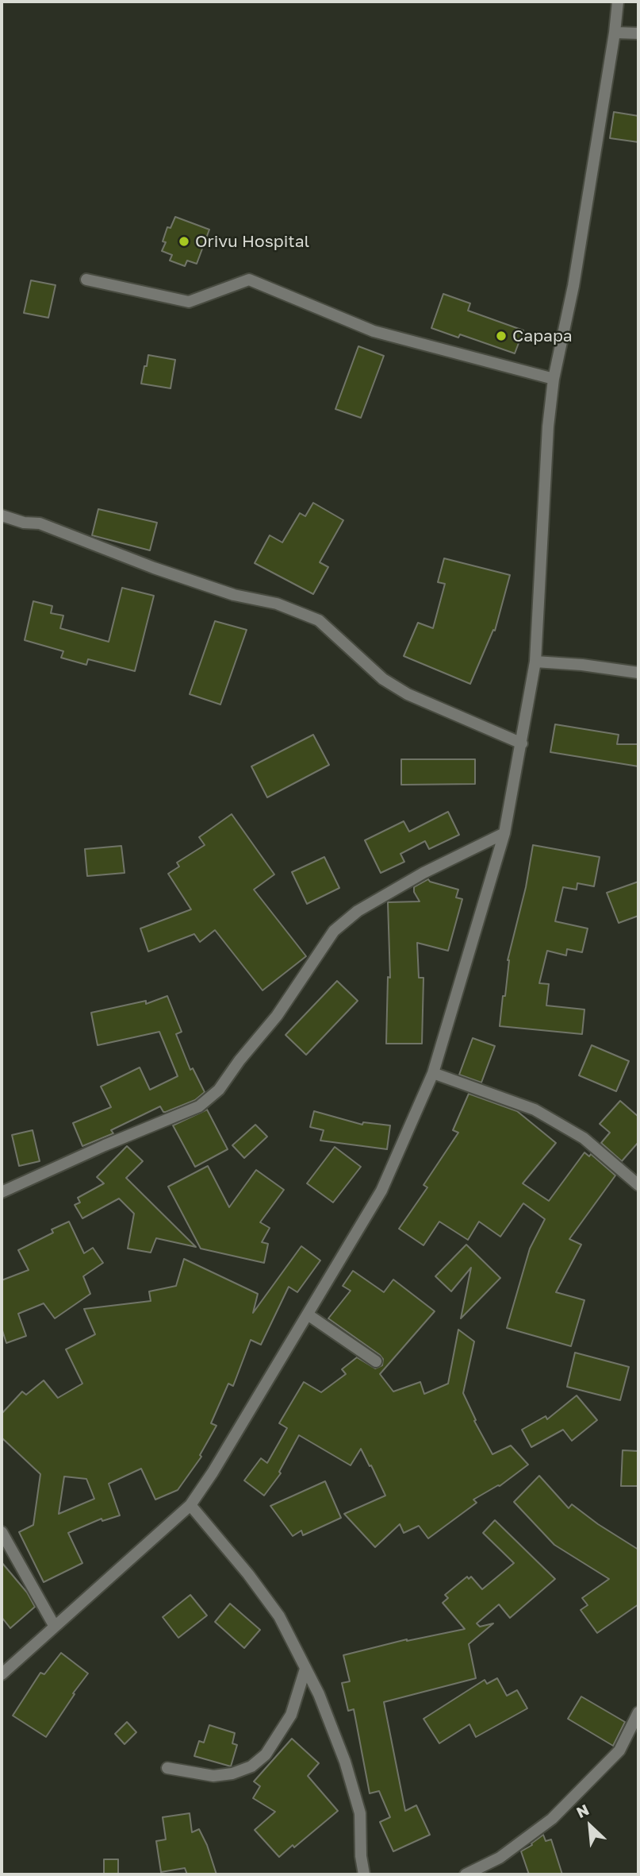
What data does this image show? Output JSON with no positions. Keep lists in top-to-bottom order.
{
  "places": ["Orivu Hospital", "Capapa"],
  "north": "top left"
}
